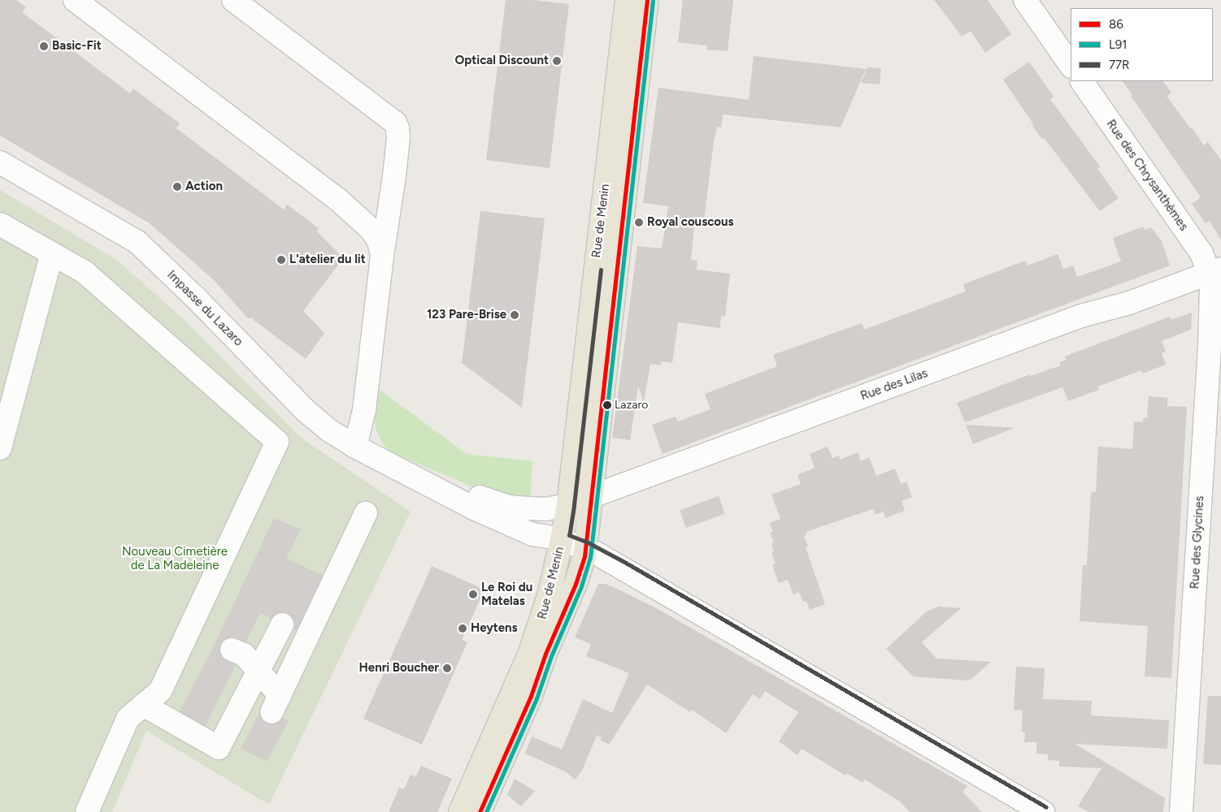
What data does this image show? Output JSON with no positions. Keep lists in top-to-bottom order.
{
  "streets": {
    "main road": ["Rue de Menin"],
    "street": [
      "Rue des Chrysanthèmes",
      "Impasse du Lazaro",
      "Rue des Lilas",
      "Rue des Glycines"
    ]
  },
  "crossings": [
    ["Rue des Chrysanthèmes", "Rue des Lilas"],
    ["Rue des Chrysanthèmes", "Rue des Glycines"],
    ["Rue de Menin", "Rue des Lilas"],
    ["Impasse du Lazaro", "Rue des Lilas"],
    ["Rue des Lilas", "Rue des Glycines"]
  ],
  "parks": ["Nouveau Cimetière de La Madeleine"],
  "places": [
    "Basic-Fit",
    "Optical Discount",
    "Action",
    "Royal couscous",
    "L'atelier du lit",
    "123 Pare-Brise",
    "Lazaro",
    "Le Roi du Matelas",
    "Heytens",
    "Henri Boucher"
  ],
  "lines": ["transit line 86", "transit line L91", "transit line 77R"],
  "legend": ["86", "L91", "77R"]
}
